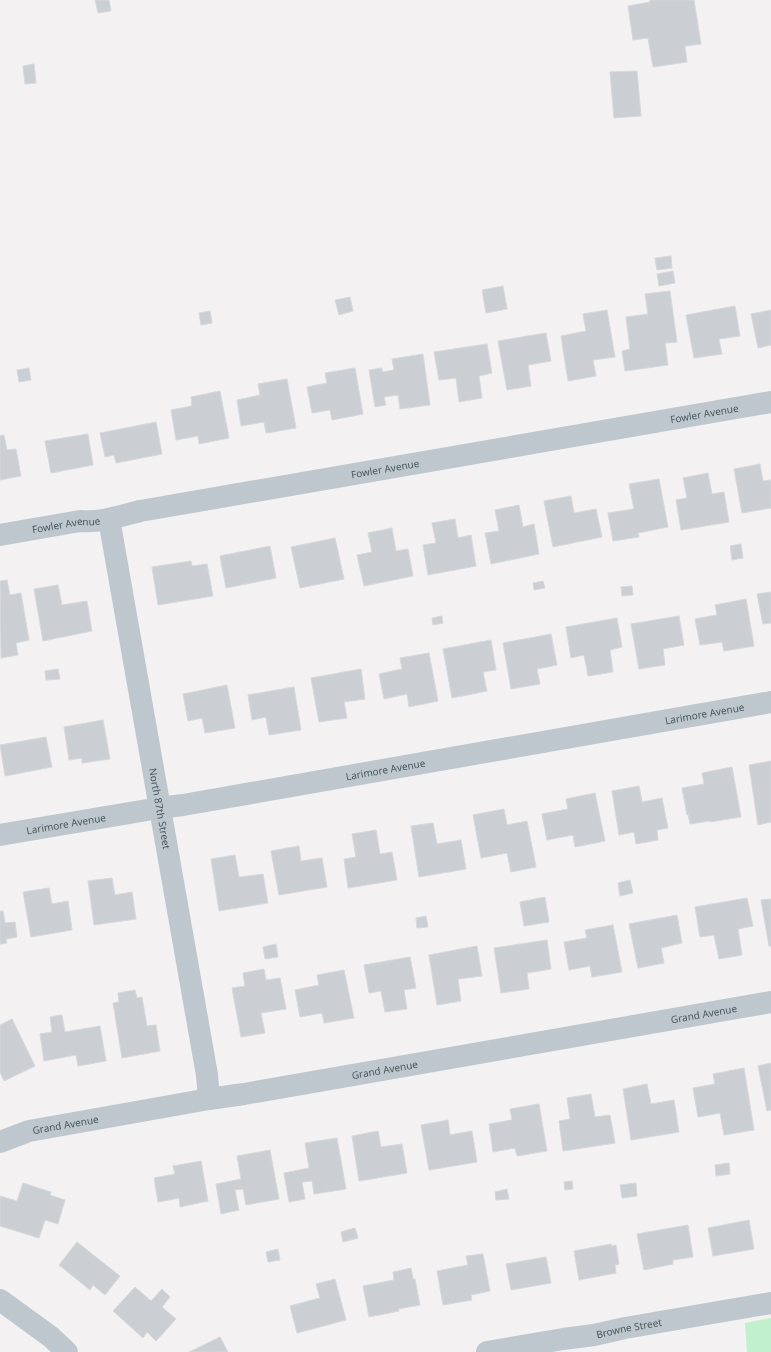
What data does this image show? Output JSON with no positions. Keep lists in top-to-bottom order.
{
  "streets": {
    "street": [
      "Fowler Avenue",
      "Larimore Avenue",
      "North 87th Street",
      "Grand Avenue",
      "Browne Street"
    ]
  },
  "crossings": [
    ["Fowler Avenue", "North 87th Street"],
    ["Larimore Avenue", "North 87th Street"],
    ["North 87th Street", "Grand Avenue"]
  ]
}
